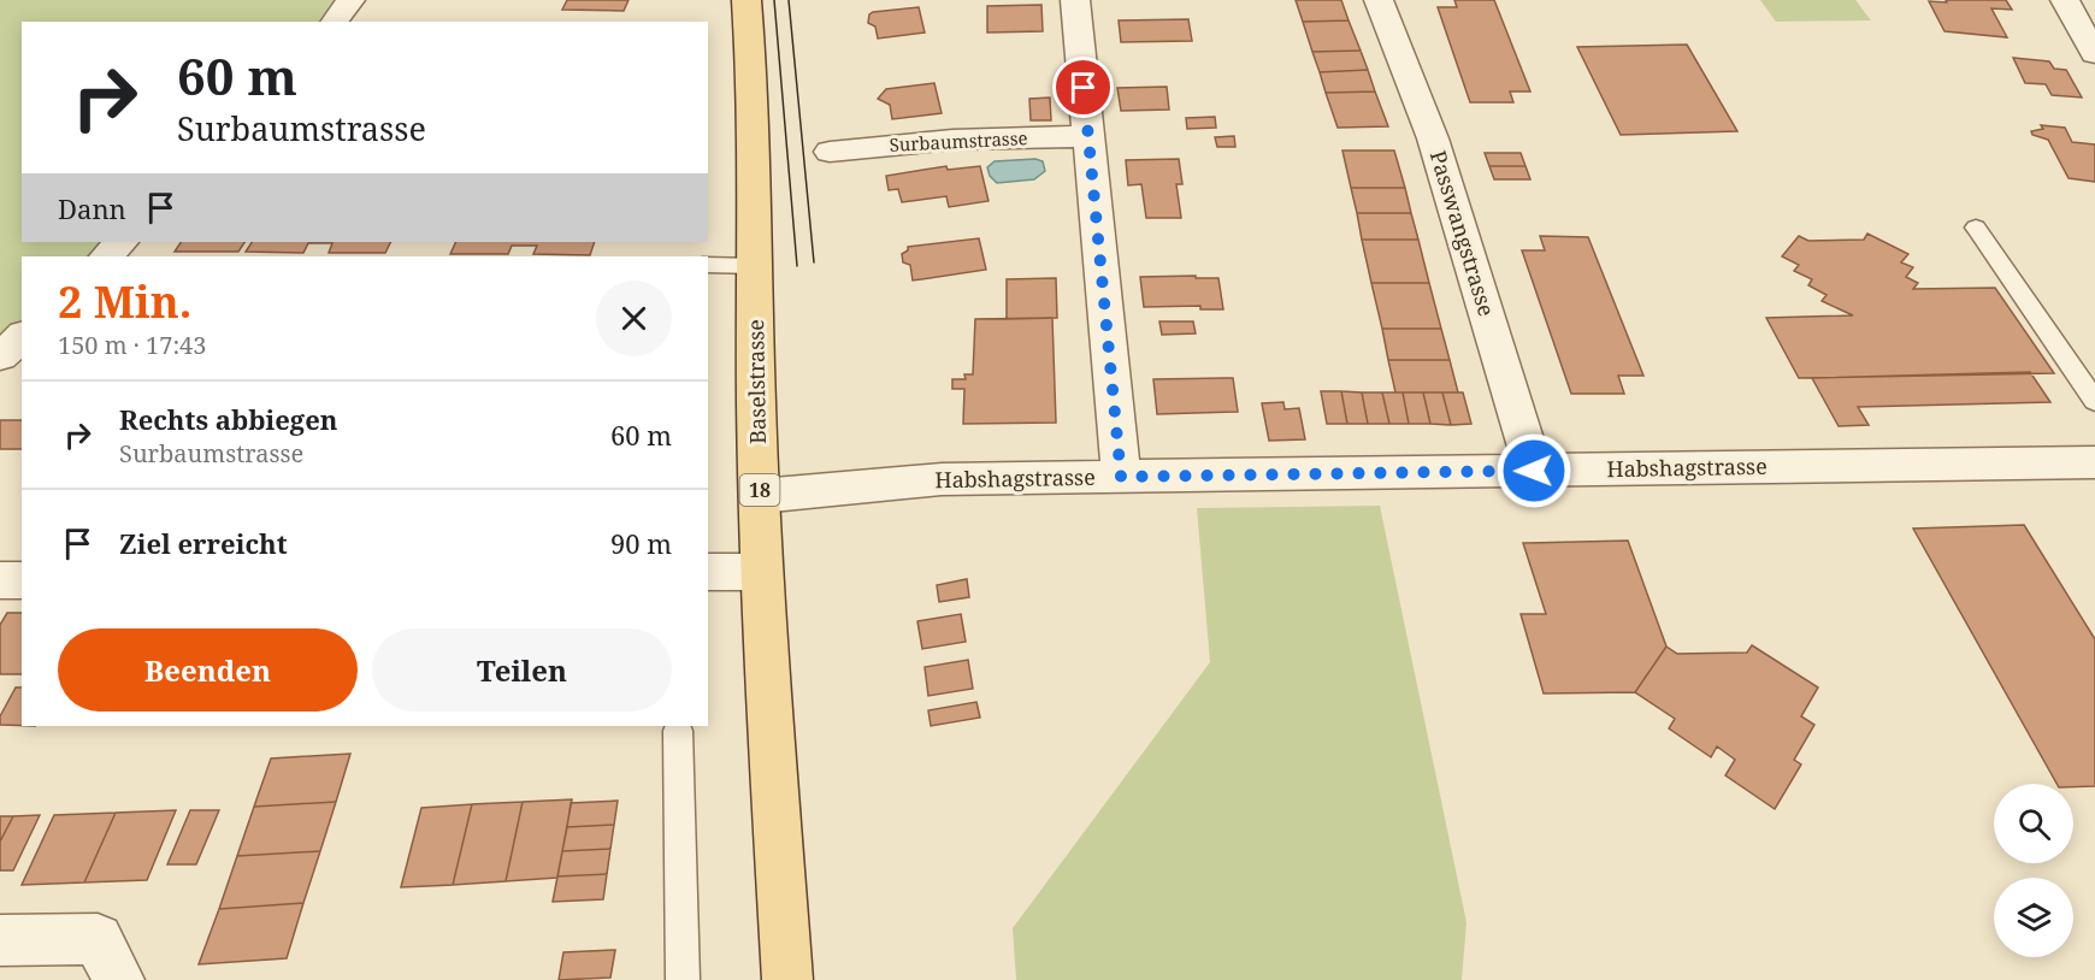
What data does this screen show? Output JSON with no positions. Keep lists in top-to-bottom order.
{
  "streets": {
    "main road": ["Baselstrasse", "18"],
    "street": ["Surbaumstrasse", "Passwangstrasse", "Habshagstrasse"]
  },
  "crossings": [
    ["Passwangstrasse", "Habshagstrasse"],
    ["Baselstrasse", "Habshagstrasse"]
  ],
  "page": {
    "turn": ["60 m", "Surbaumstrasse"],
    "then": "Dann",
    "heading": ["2 Min.", "150 m · 17:43"],
    "list": [
      {
        "name": "Rechts abbiegen",
        "note": "Surbaumstrasse",
        "value": "60 m"
      },
      {
        "name": "Ziel erreicht",
        "value": "90 m"
      }
    ],
    "buttons": ["Beenden", "Teilen"]
  }
}
